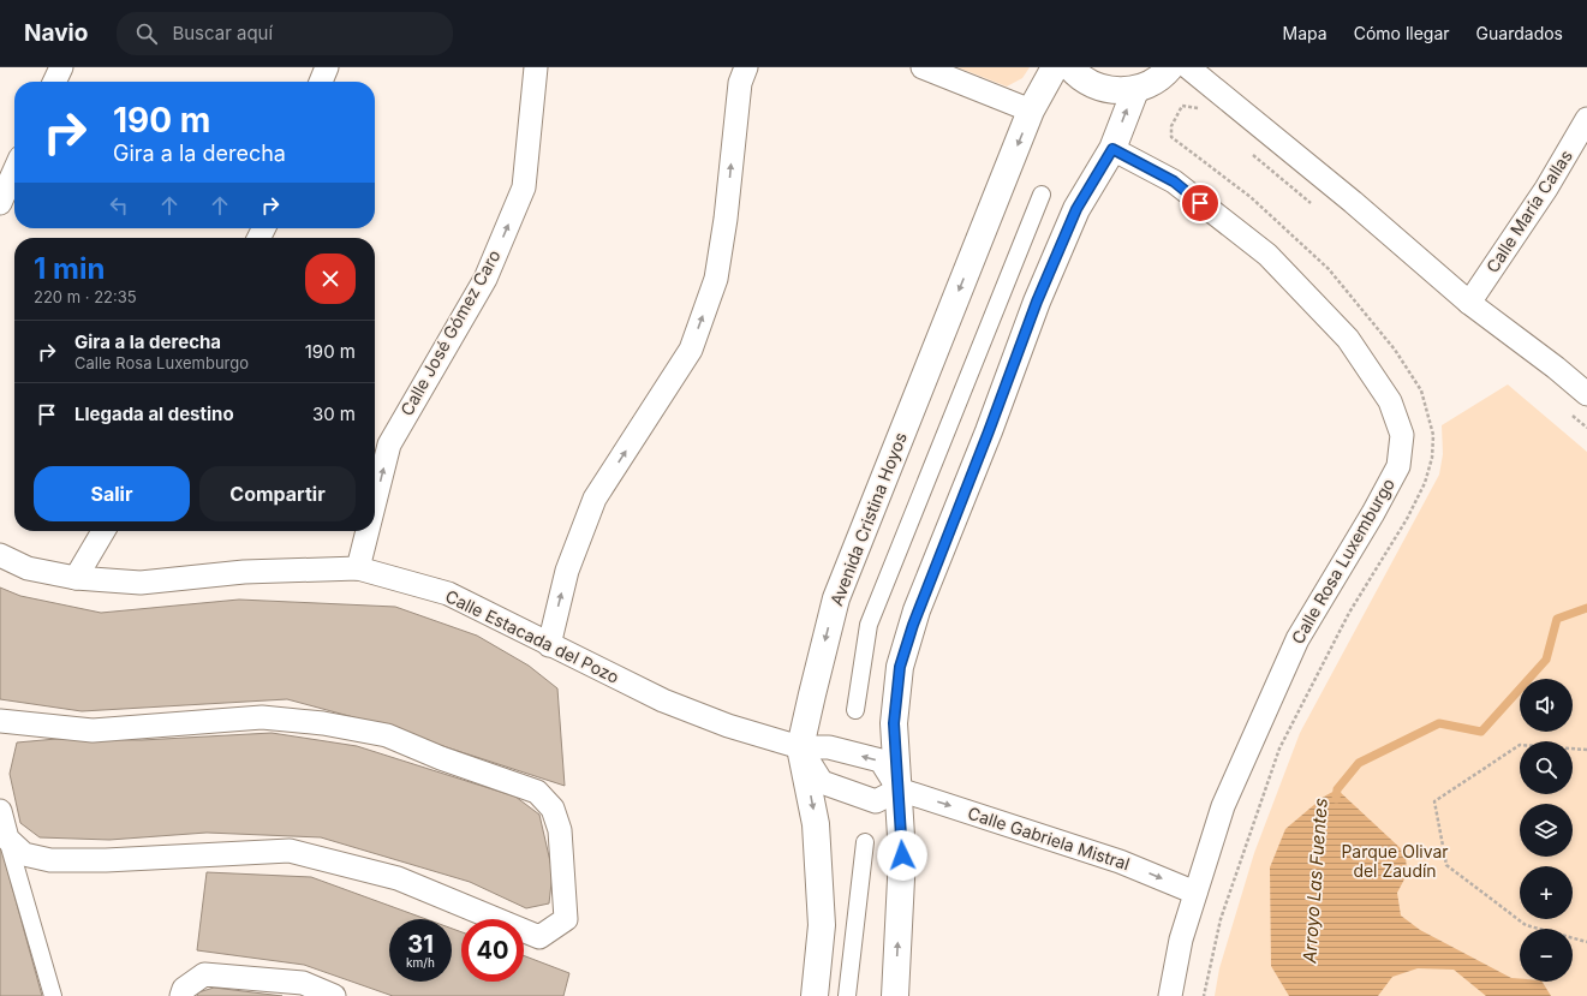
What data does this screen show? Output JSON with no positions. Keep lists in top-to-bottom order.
{
  "streets": {
    "street": [
      "Calle María Callas",
      "Calle José Gómez Caro",
      "Avenida Cristina Hoyos",
      "Calle Rosa Luxemburgo",
      "Calle Estacada del Pozo",
      "Calle Gabriela Mistral"
    ]
  },
  "crossings": [
    ["Calle José Gómez Caro", "Calle Estacada del Pozo"],
    ["Avenida Cristina Hoyos", "Calle Estacada del Pozo"],
    ["Calle Rosa Luxemburgo", "Calle Gabriela Mistral"],
    ["Calle Estacada del Pozo", "Calle Gabriela Mistral"]
  ],
  "one_way": ["Calle Gabriela Mistral"],
  "water": ["Arroyo Las Fuentes"],
  "parks": ["Parque Olivar del Zaudín"],
  "page": {
    "header": "Navio",
    "search": "Buscar aquí",
    "nav": ["Mapa", "Cómo llegar", "Guardados"],
    "turn": ["190 m", "Gira a la derecha"],
    "heading": ["1 min", "220 m · 22:35"],
    "list": [
      {
        "name": "Gira a la derecha",
        "note": "Calle Rosa Luxemburgo",
        "value": "190 m"
      },
      {
        "name": "Llegada al destino",
        "value": "30 m"
      }
    ],
    "buttons": ["Salir", "Compartir"],
    "map_buttons": ["+", "−"],
    "speed": "31 km/h",
    "limit": "40"
  }
}
